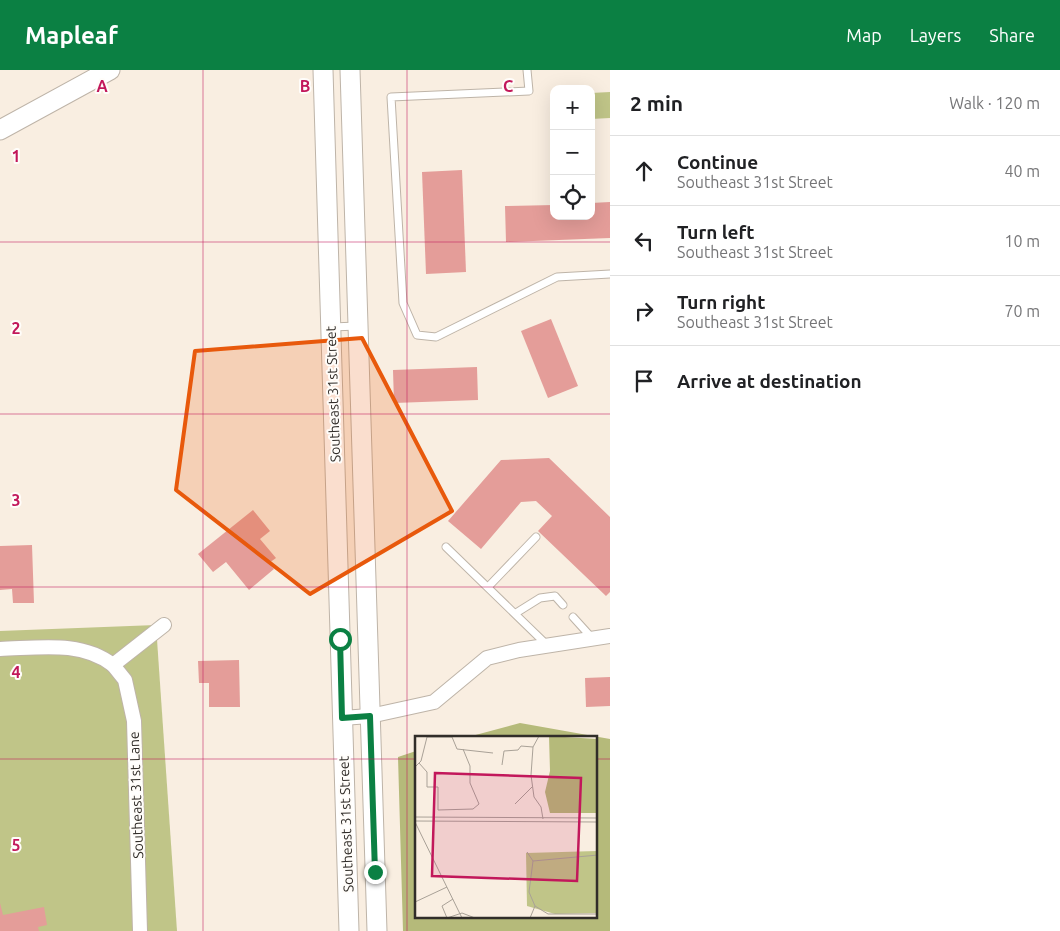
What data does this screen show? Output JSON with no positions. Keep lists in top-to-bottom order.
{
  "streets": {
    "main road": ["Southeast 31st Street"],
    "street": ["Southeast 31st Lane"]
  },
  "page": {
    "header": "Mapleaf",
    "nav": ["Map", "Layers", "Share"],
    "heading": ["2 min", "Walk · 120 m"],
    "map_buttons": ["+", "−"],
    "list": [
      ["Continue", "Southeast 31st Street", "40 m"],
      ["Turn left", "Southeast 31st Street", "10 m"],
      ["Turn right", "Southeast 31st Street", "70 m"],
      "Arrive at destination"
    ]
  },
  "grid": {
    "columns": ["A", "B", "C"],
    "rows": [
      "1",
      "2",
      "3",
      "4",
      "5"
    ]
  }
}
